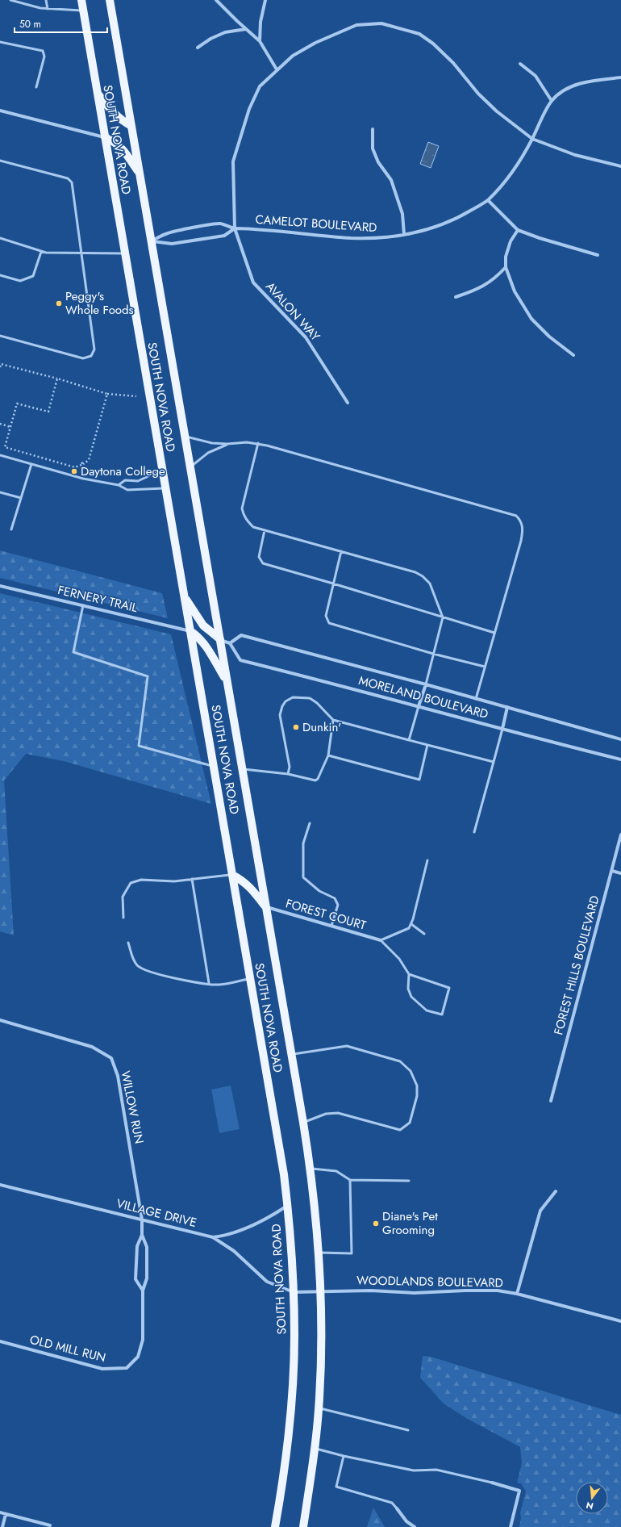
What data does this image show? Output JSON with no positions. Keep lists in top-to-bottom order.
{
  "streets": {
    "main road": ["SOUTH NOVA ROAD"],
    "street": [
      "CAMELOT BOULEVARD",
      "AVALON WAY",
      "FERNERY TRAIL",
      "MORELAND BOULEVARD",
      "FOREST COURT",
      "FOREST HILLS BOULEVARD",
      "WILLOW RUN",
      "VILLAGE DRIVE",
      "WOODLANDS BOULEVARD",
      "OLD MILL RUN"
    ]
  },
  "crossings": [
    ["SOUTH NOVA ROAD", "CAMELOT BOULEVARD"],
    ["SOUTH NOVA ROAD", "FERNERY TRAIL"],
    ["SOUTH NOVA ROAD", "FOREST COURT"],
    ["SOUTH NOVA ROAD", "VILLAGE DRIVE"],
    ["SOUTH NOVA ROAD", "WOODLANDS BOULEVARD"],
    ["CAMELOT BOULEVARD", "AVALON WAY"],
    ["WILLOW RUN", "VILLAGE DRIVE"],
    ["WILLOW RUN", "OLD MILL RUN"],
    ["VILLAGE DRIVE", "WOODLANDS BOULEVARD"],
    ["VILLAGE DRIVE", "OLD MILL RUN"]
  ],
  "places": [
    "Peggy's Whole Foods",
    "Daytona College",
    "Dunkin'",
    "Diane's Pet Grooming"
  ],
  "scale_bar": "50 m",
  "north": "bottom"
}
